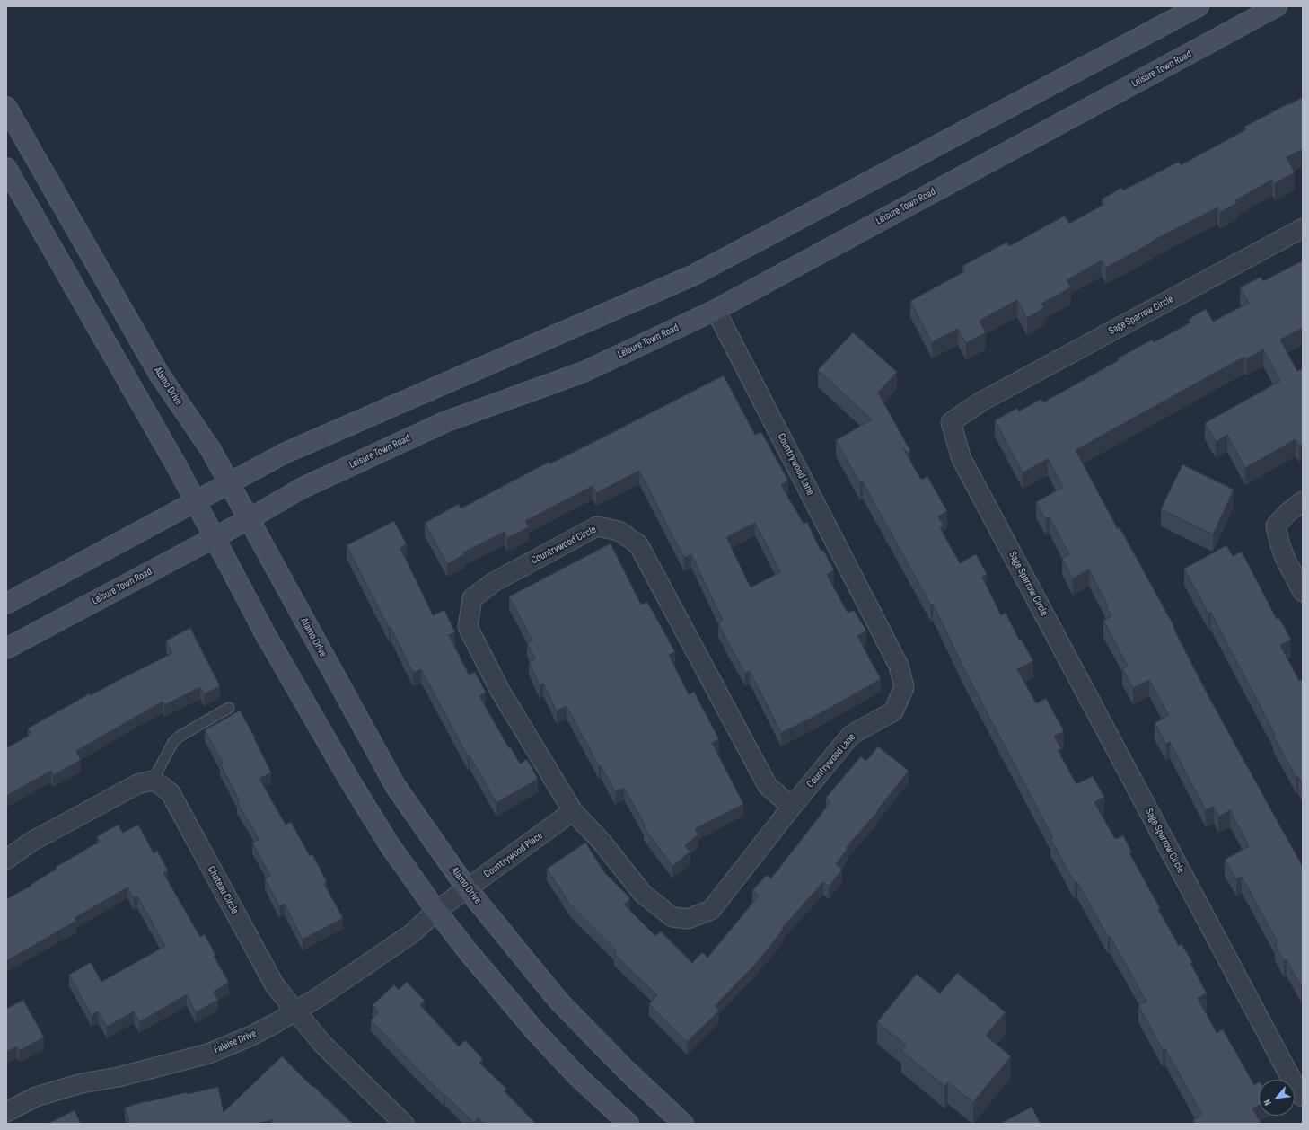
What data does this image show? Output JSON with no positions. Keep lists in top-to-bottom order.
{
  "streets": {
    "main road": ["Leisure Town Road", "Alamo Drive"],
    "street": [
      "Sage Sparrow Circle",
      "Countrywood Lane",
      "Countrywood Circle",
      "Countrywood Place",
      "Chateau Circle",
      "Falaise Drive"
    ]
  },
  "crossings": [
    ["Leisure Town Road", "Alamo Drive"],
    ["Leisure Town Road", "Countrywood Lane"],
    ["Alamo Drive", "Countrywood Place"],
    ["Countrywood Lane", "Countrywood Circle"],
    ["Countrywood Lane", "Countrywood Place"],
    ["Countrywood Circle", "Countrywood Place"],
    ["Countrywood Place", "Falaise Drive"],
    ["Chateau Circle", "Falaise Drive"]
  ],
  "north": "bottom left"
}
